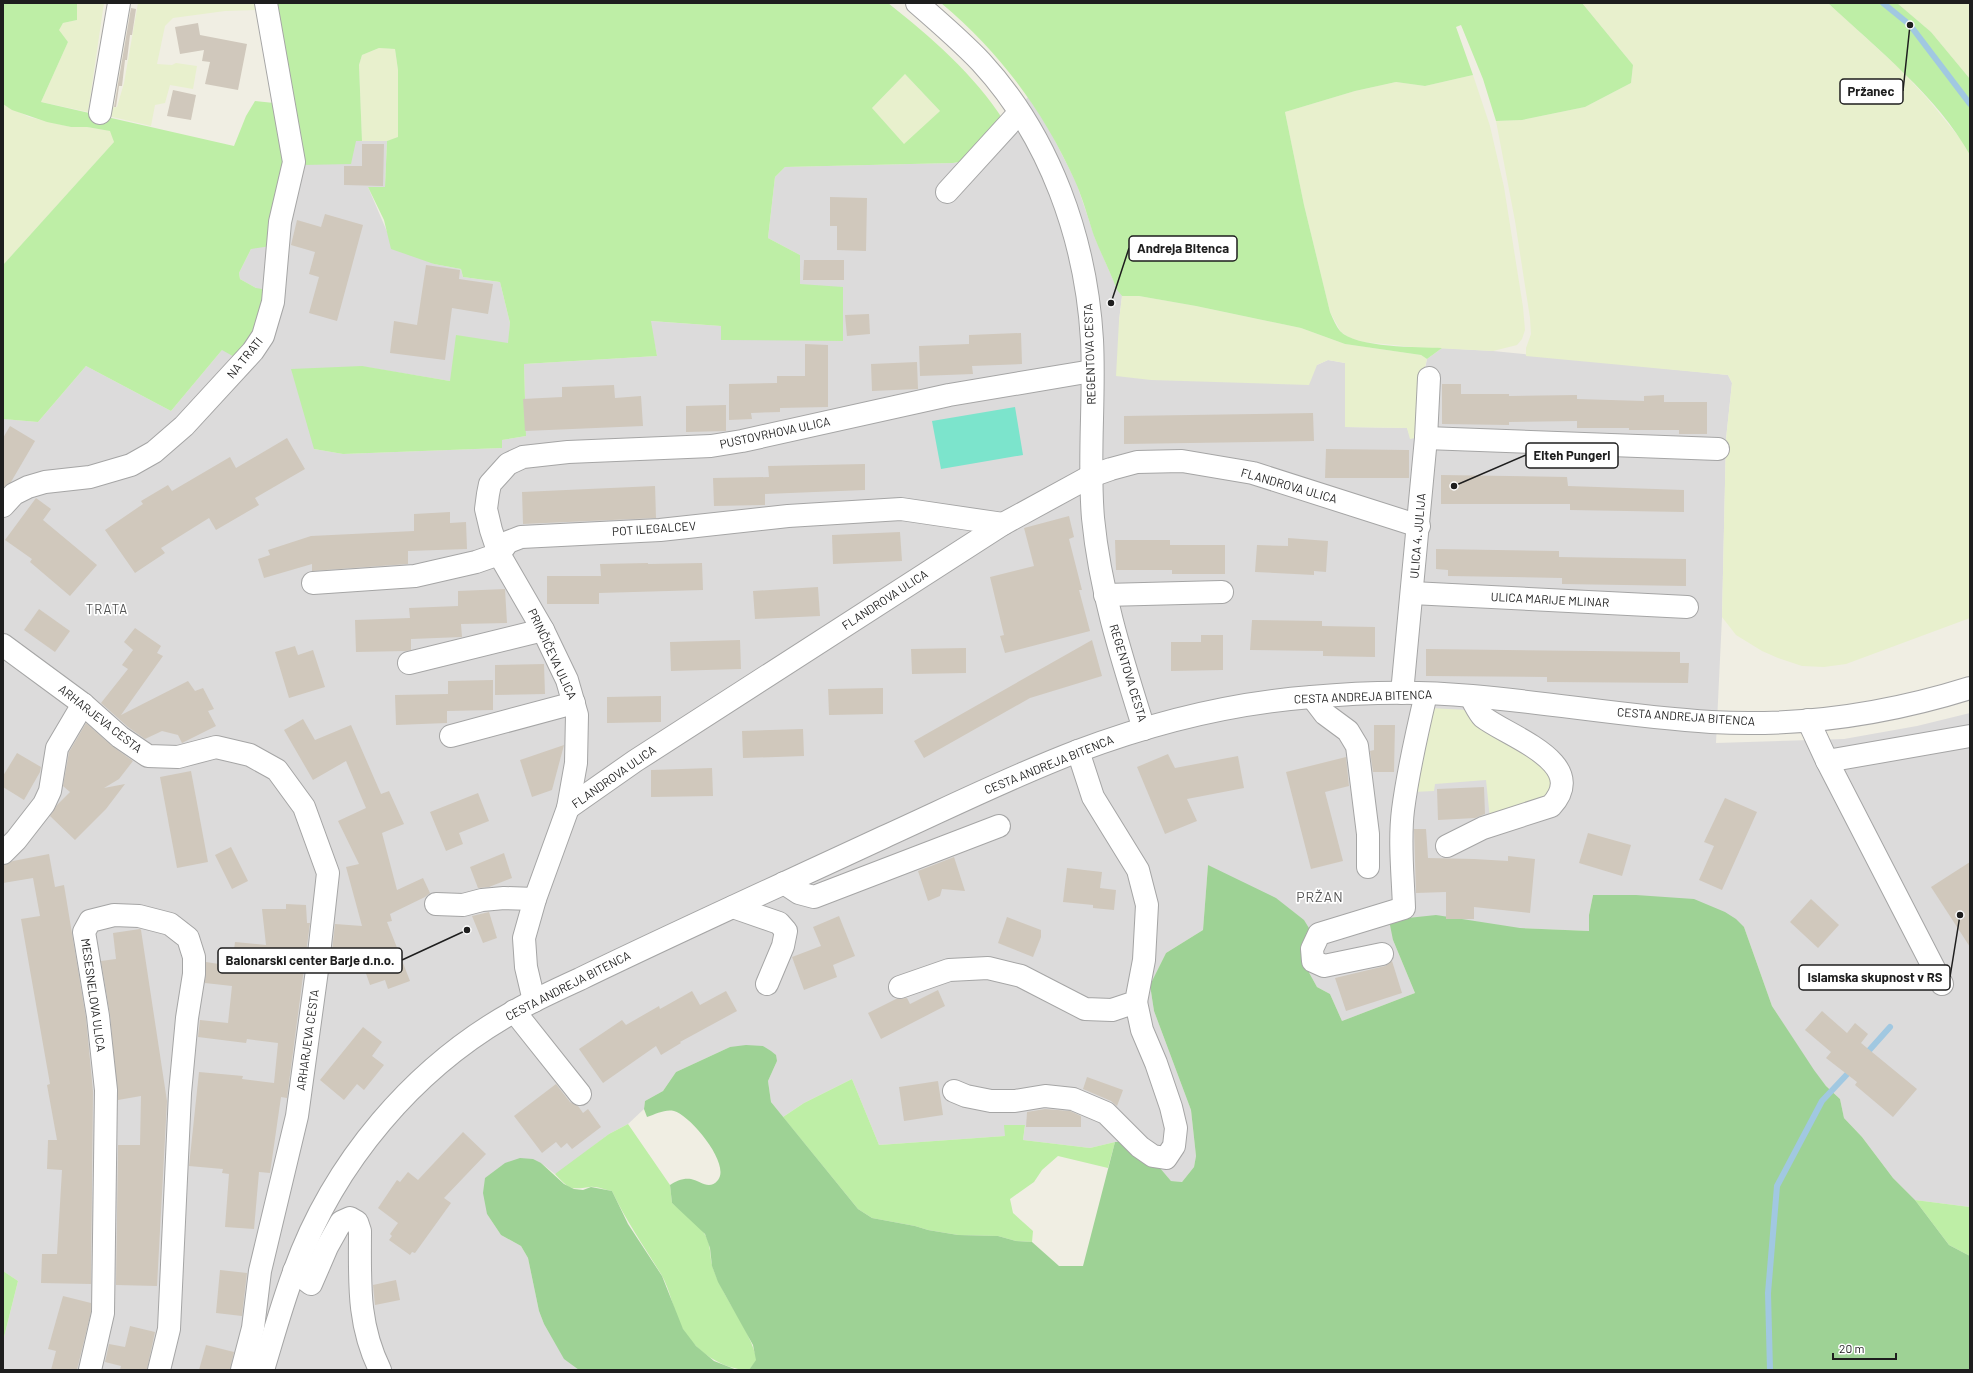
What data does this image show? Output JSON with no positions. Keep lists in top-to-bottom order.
{
  "streets": {
    "street": [
      "REGENTOVA CESTA",
      "NA TRATI",
      "PUSTOVRHOVA ULICA",
      "FLANDROVA ULICA",
      "POT ILEGALCEV",
      "ULICA 4. JULIJA",
      "ULICA MARIJE MLINAR",
      "PRINČIČEVA ULICA",
      "CESTA ANDREJA BITENCA",
      "ARHARJEVA CESTA",
      "MESESNELOVA ULICA"
    ]
  },
  "crossings": [
    ["REGENTOVA CESTA", "PUSTOVRHOVA ULICA"],
    ["REGENTOVA CESTA", "FLANDROVA ULICA"],
    ["REGENTOVA CESTA", "CESTA ANDREJA BITENCA"],
    ["PUSTOVRHOVA ULICA", "PRINČIČEVA ULICA"],
    ["FLANDROVA ULICA", "POT ILEGALCEV"],
    ["FLANDROVA ULICA", "ULICA 4. JULIJA"],
    ["FLANDROVA ULICA", "PRINČIČEVA ULICA"],
    ["FLANDROVA ULICA", "CESTA ANDREJA BITENCA"],
    ["POT ILEGALCEV", "PRINČIČEVA ULICA"],
    ["ULICA 4. JULIJA", "ULICA MARIJE MLINAR"],
    ["ULICA 4. JULIJA", "CESTA ANDREJA BITENCA"]
  ],
  "districts": ["TRATA", "PRŽAN"],
  "places": [
    "Pržanec",
    "Andreja Bitenca",
    "Elteh Pungerl",
    "Islamska skupnost v RS",
    "Balonarski center Barje d.n.o."
  ],
  "scale_bar": "20 m"
}
